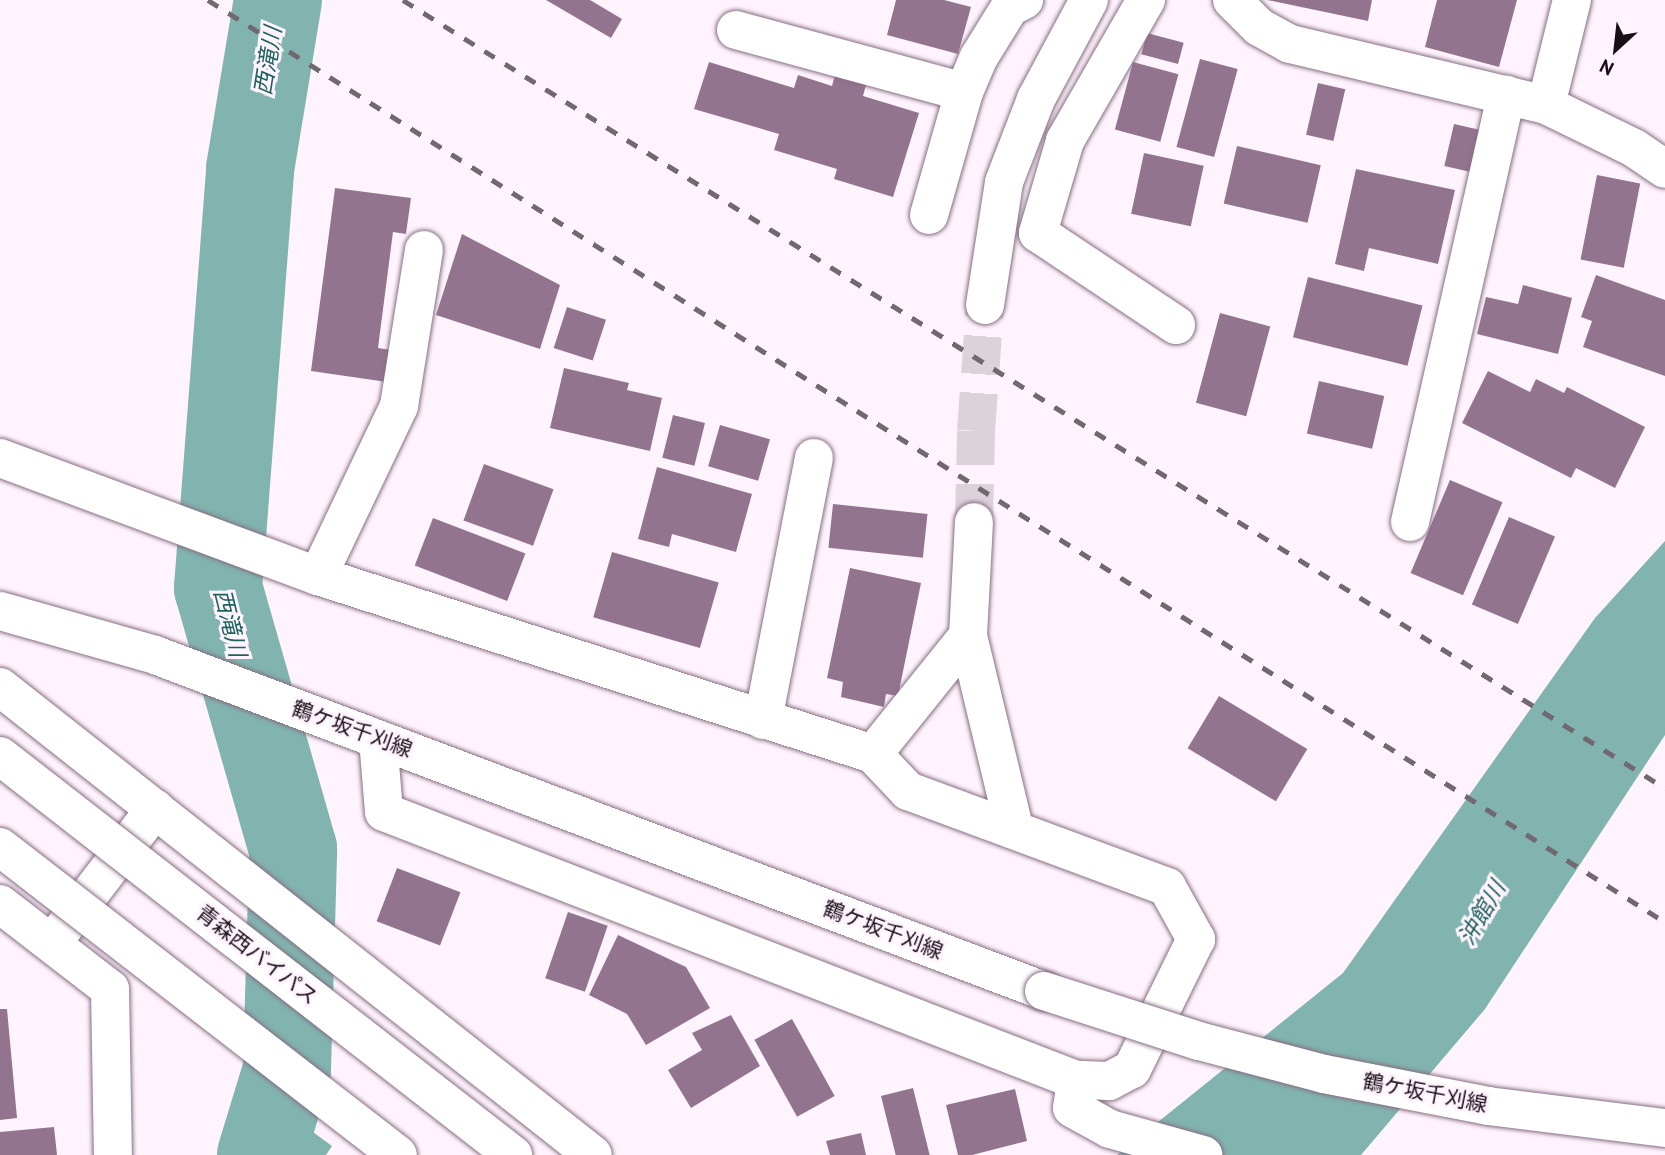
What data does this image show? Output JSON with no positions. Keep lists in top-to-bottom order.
{
  "streets": {
    "main road": ["鶴ケ坂千刈線", "青森西バイパス"]
  },
  "water": ["西滝川", "沖館川"],
  "north": "bottom left"
}
